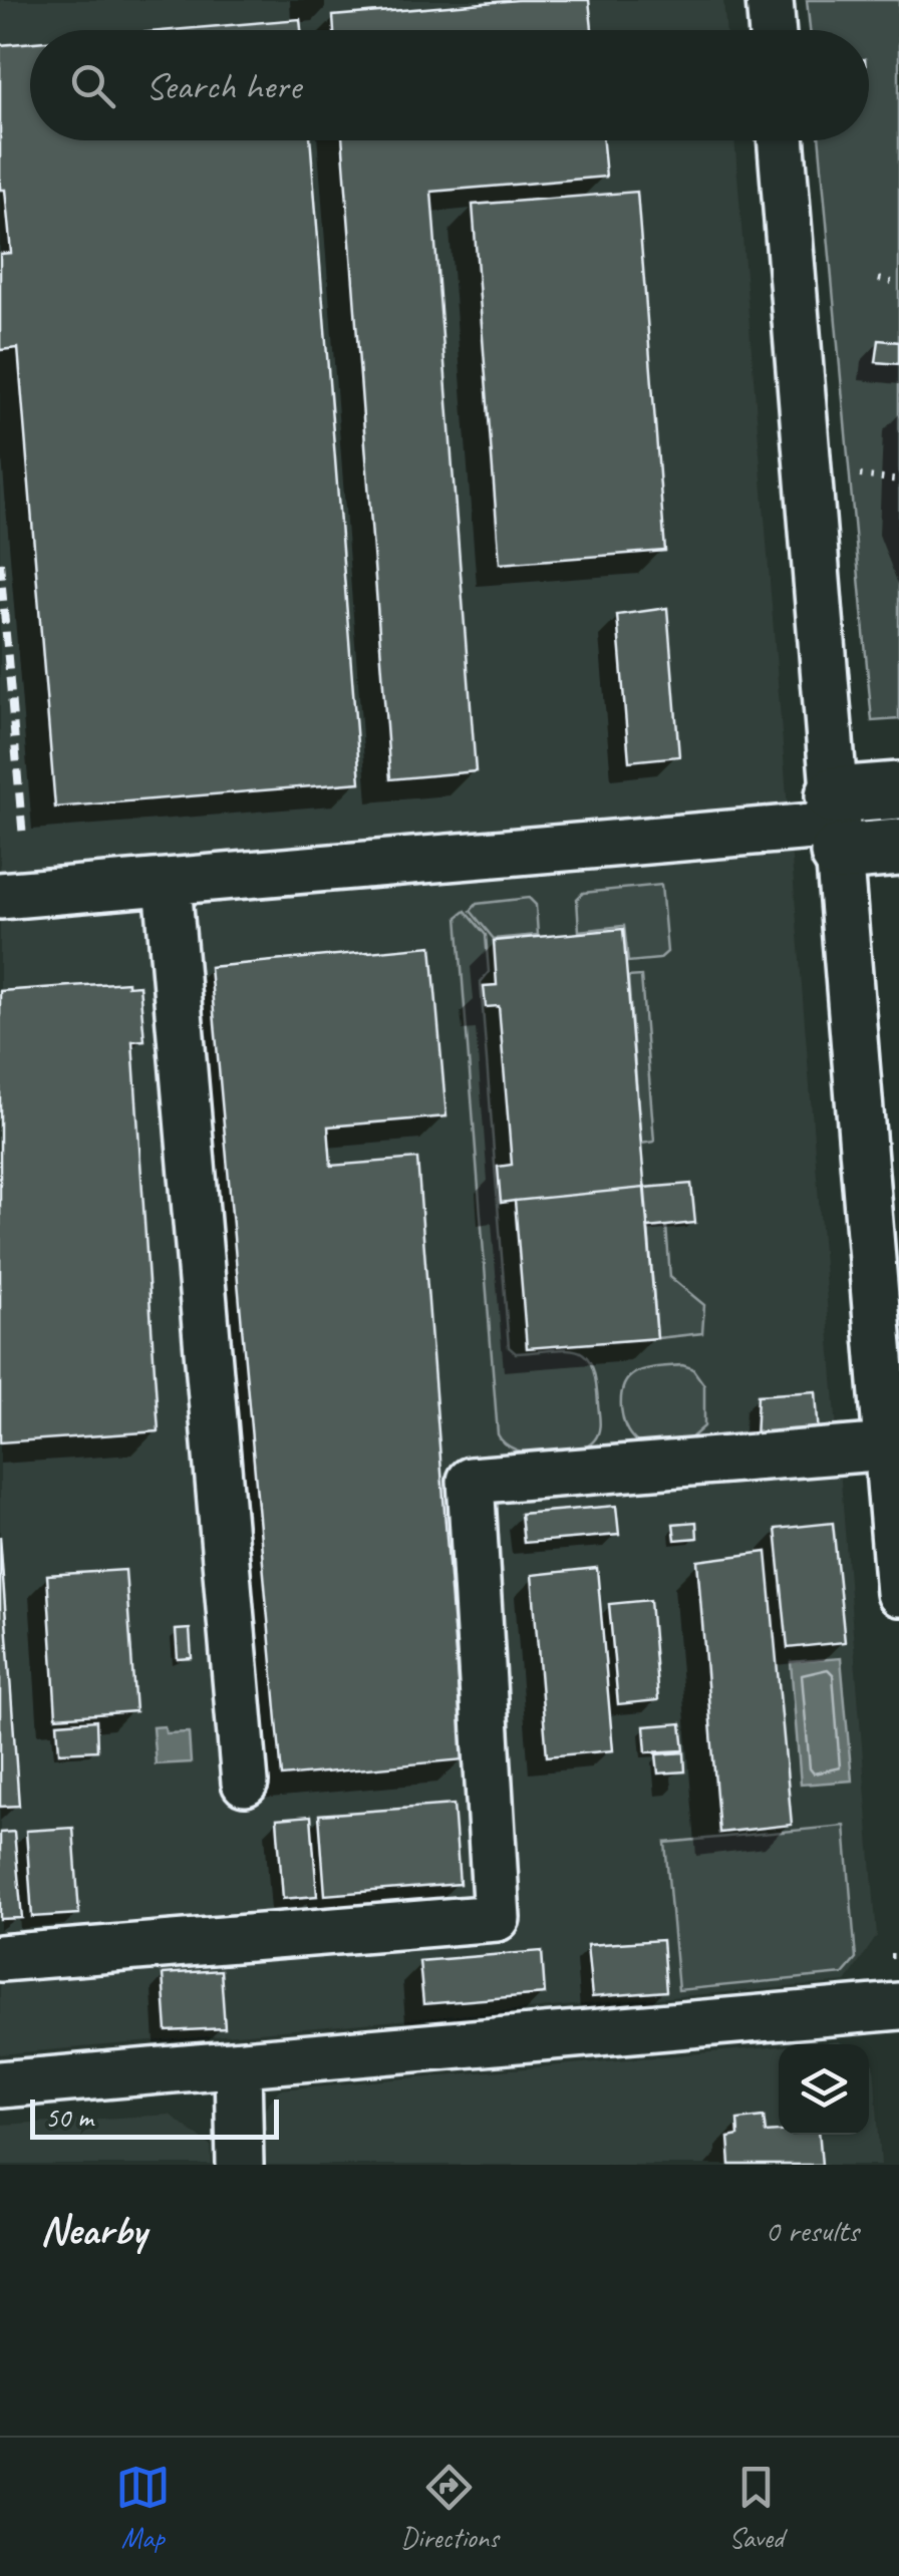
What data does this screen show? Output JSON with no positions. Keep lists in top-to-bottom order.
{
  "scale_bar": "50 m",
  "page": {
    "search": "Search here",
    "scale": "50 m",
    "heading": ["Nearby", "0 results"],
    "nav": ["Map", "Directions", "Saved"]
  }
}
